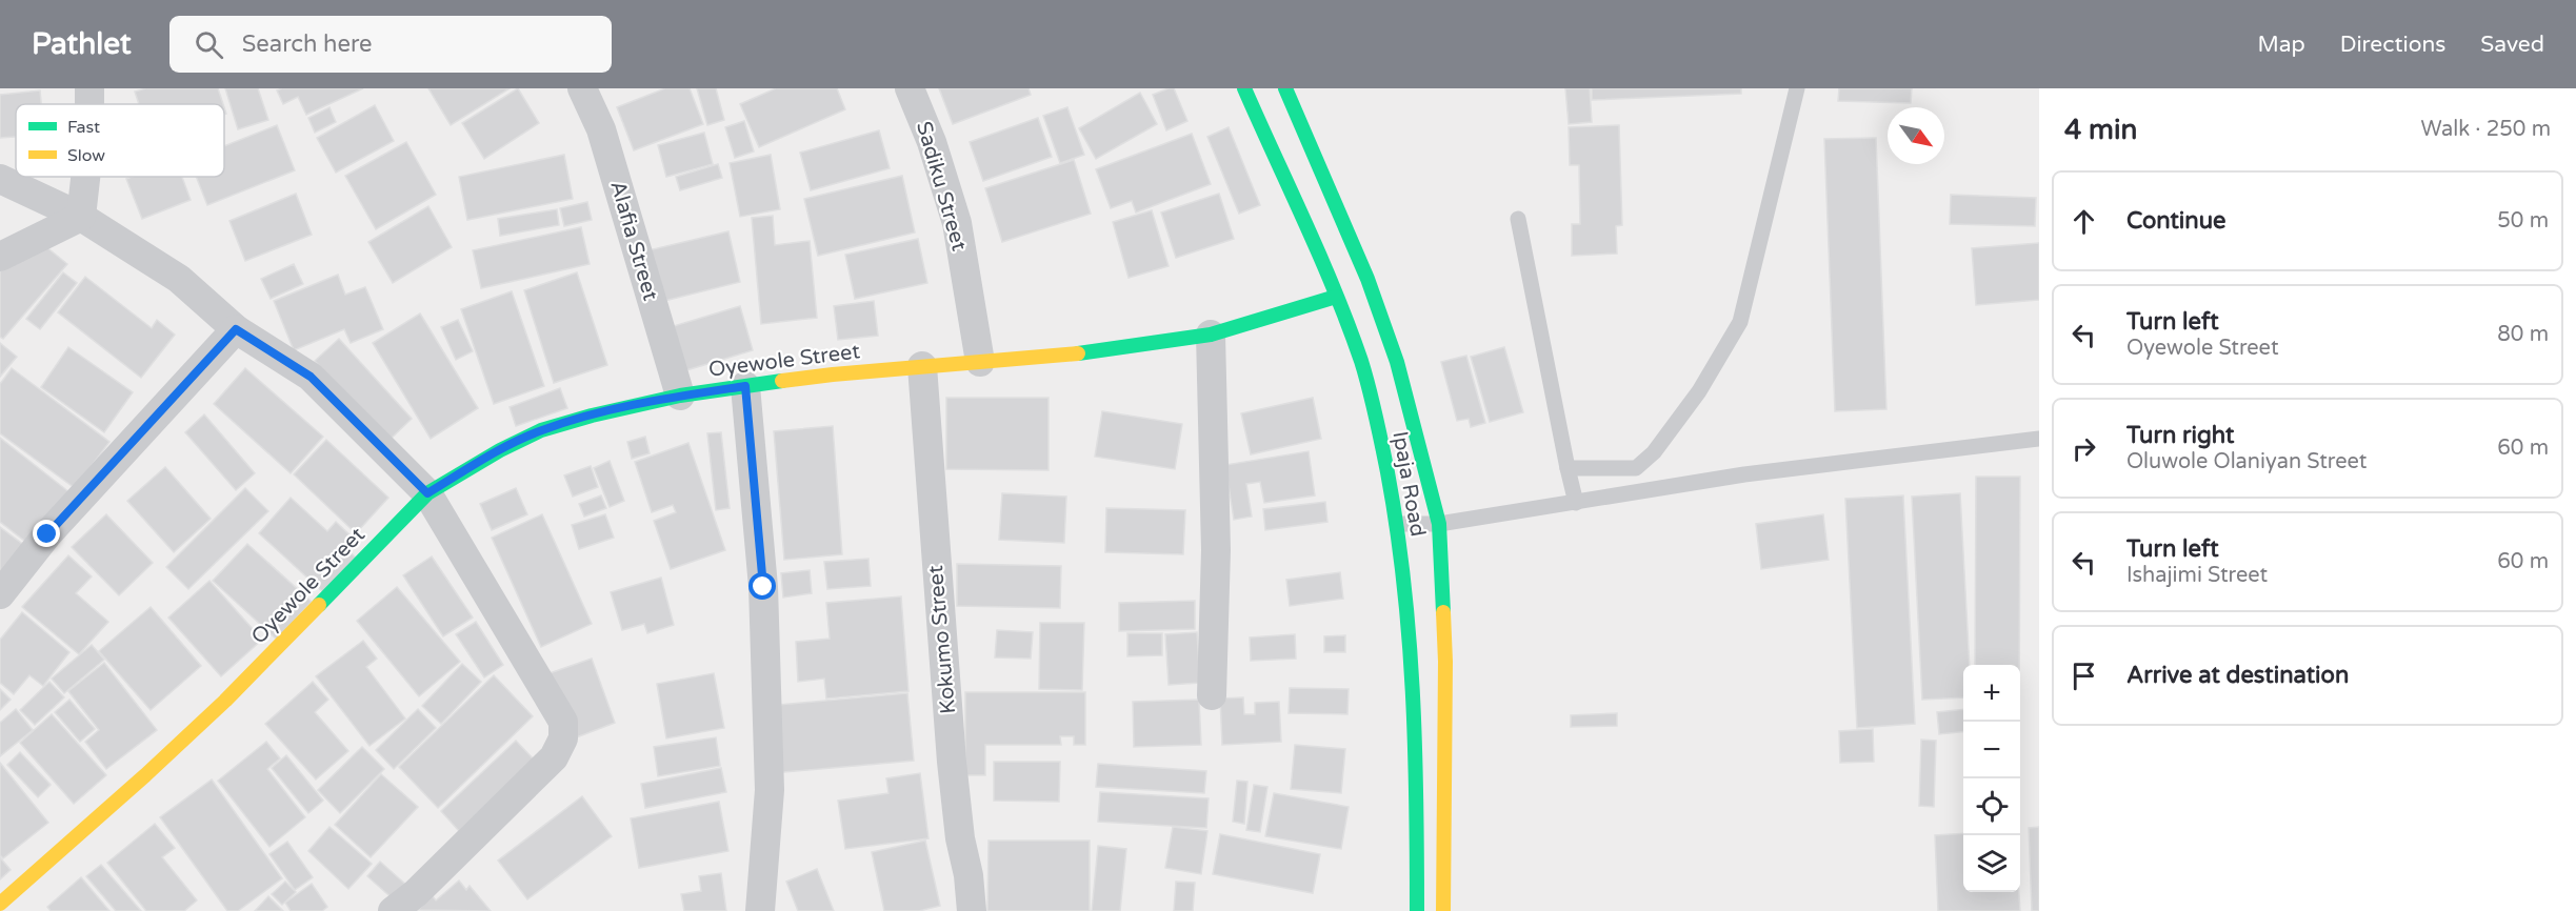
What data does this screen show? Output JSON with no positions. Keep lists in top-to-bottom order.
{
  "streets": {
    "main road": ["Oyewole Street", "Ipaja Road"],
    "street": ["Sadiku Street", "Alafia Street", "Kokumo Street"]
  },
  "crossings": [
    ["Sadiku Street", "Oyewole Street"],
    ["Alafia Street", "Oyewole Street"],
    ["Oyewole Street", "Ipaja Road"],
    ["Oyewole Street", "Kokumo Street"]
  ],
  "legend": ["Fast", "Slow"],
  "north": "bottom right",
  "page": {
    "header": "Pathlet",
    "search": "Search here",
    "nav": ["Map", "Directions", "Saved"],
    "heading": ["4 min", "Walk · 250 m"],
    "list": [
      ["Continue", "50 m"],
      ["Turn left", "Oyewole Street", "80 m"],
      ["Turn right", "Oluwole Olaniyan Street", "60 m"],
      ["Turn left", "Ishajimi Street", "60 m"],
      "Arrive at destination"
    ],
    "map_buttons": ["+", "−"]
  }
}
